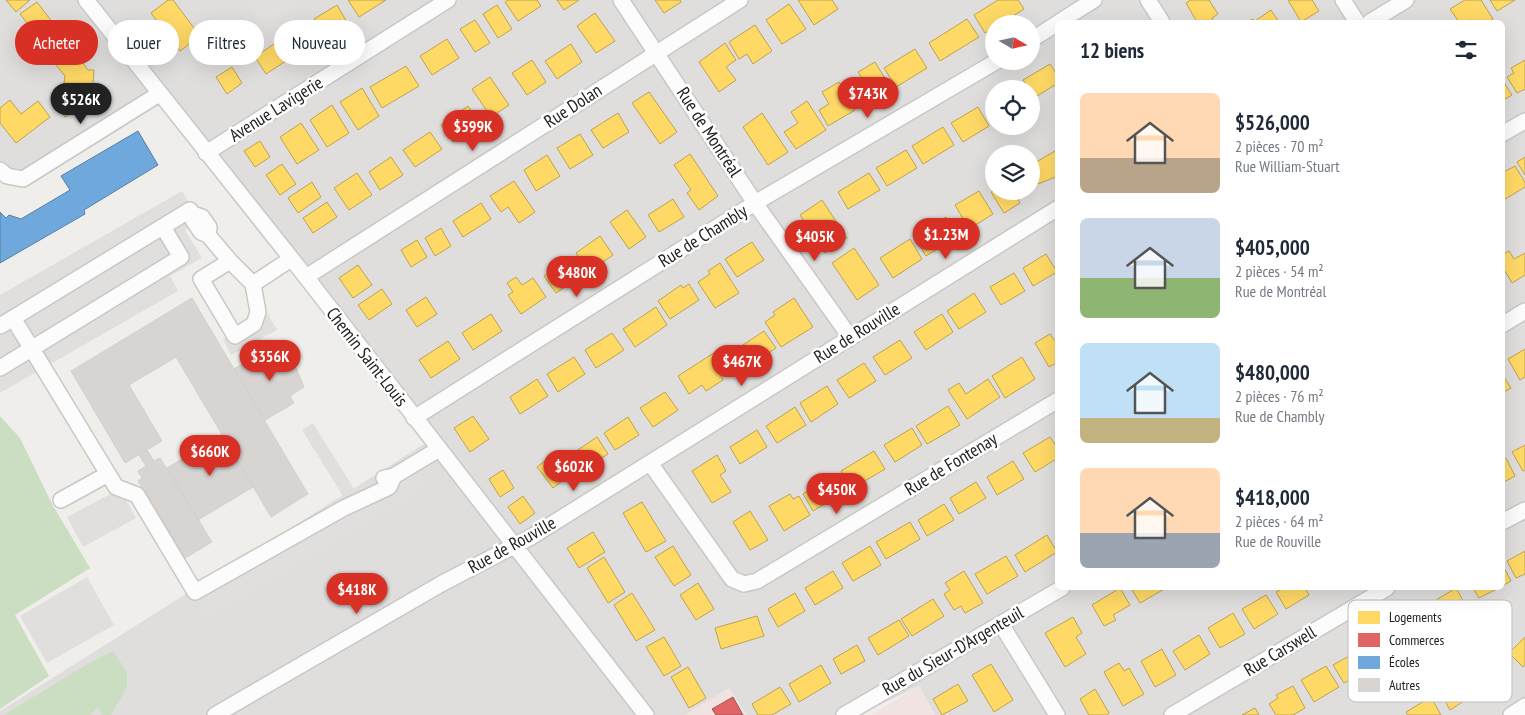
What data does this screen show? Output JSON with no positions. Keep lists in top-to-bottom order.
{
  "streets": {
    "street": [
      "Rue Dolan",
      "Avenue Lavigerie",
      "Rue de Montréal",
      "Rue de Chambly",
      "Rue de Rouville",
      "Chemin Saint-Louis",
      "Rue de Fontenay",
      "Rue du Sieur-D'Argenteuil",
      "Rue Carswell"
    ]
  },
  "crossings": [
    ["Rue Dolan", "Rue de Montréal"],
    ["Rue Dolan", "Chemin Saint-Louis"],
    ["Avenue Lavigerie", "Chemin Saint-Louis"],
    ["Rue de Montréal", "Rue de Chambly"],
    ["Rue de Montréal", "Rue de Rouville"],
    ["Rue de Chambly", "Chemin Saint-Louis"],
    ["Rue de Rouville", "Chemin Saint-Louis"],
    ["Rue de Rouville", "Rue de Fontenay"]
  ],
  "legend": [
    "Logements",
    "Commerces",
    "Écoles",
    "Autres"
  ],
  "north": "right",
  "page": {
    "chip": [
      "Acheter",
      "Louer",
      "Filtres",
      "Nouveau"
    ],
    "heading": "12 biens",
    "price": [
      "$743K",
      "$526K",
      "$599K",
      "$1.23M",
      "$405K",
      "$480K",
      "$356K",
      "$467K",
      "$660K",
      "$602K",
      "$450K",
      "$418K"
    ],
    "list": [
      {
        "name": "$526,000",
        "note": "2 pièces · 70 m² · Rue William-Stuart"
      },
      {
        "name": "$405,000",
        "note": "2 pièces · 54 m² · Rue de Montréal"
      },
      {
        "name": "$480,000",
        "note": "2 pièces · 76 m² · Rue de Chambly"
      },
      {
        "name": "$418,000",
        "note": "2 pièces · 64 m² · Rue de Rouville"
      }
    ]
  }
}
